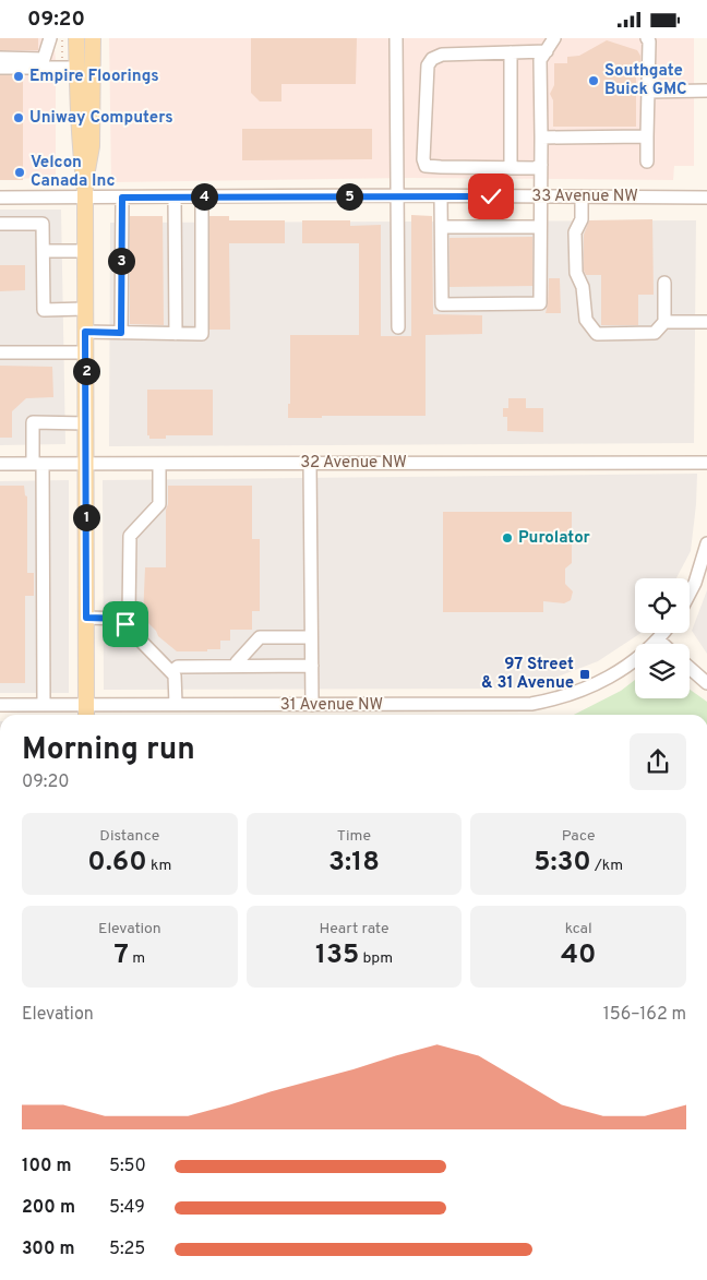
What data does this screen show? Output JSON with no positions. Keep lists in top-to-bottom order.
{
  "streets": {
    "street": ["33 Avenue NW", "32 Avenue NW", "31 Avenue NW"]
  },
  "places": {
    "other": [
      "Empire Floorings",
      "Southgate Buick GMC",
      "Uniway Computers",
      "Velcon Canada Inc",
      "Purolator"
    ],
    "transit": ["97 Street & 31 Avenue"]
  },
  "page": {
    "status": "09:20",
    "pins": [
      "4",
      "5",
      "3",
      "2",
      "1"
    ],
    "heading": ["Morning run", "09:20"],
    "stats": [
      ["Distance", "0.60 km"],
      ["Time", "3:18"],
      ["Pace", "5:30 /km"],
      ["Elevation", "7 m"],
      ["Heart rate", "135 bpm"],
      ["kcal", "40"]
    ],
    "chart": ["Elevation", "156–162 m"],
    "list": [
      {
        "name": "100 m",
        "note": "5:50"
      },
      {
        "name": "200 m",
        "note": "5:49"
      },
      {
        "name": "300 m",
        "note": "5:25"
      }
    ]
  }
}
